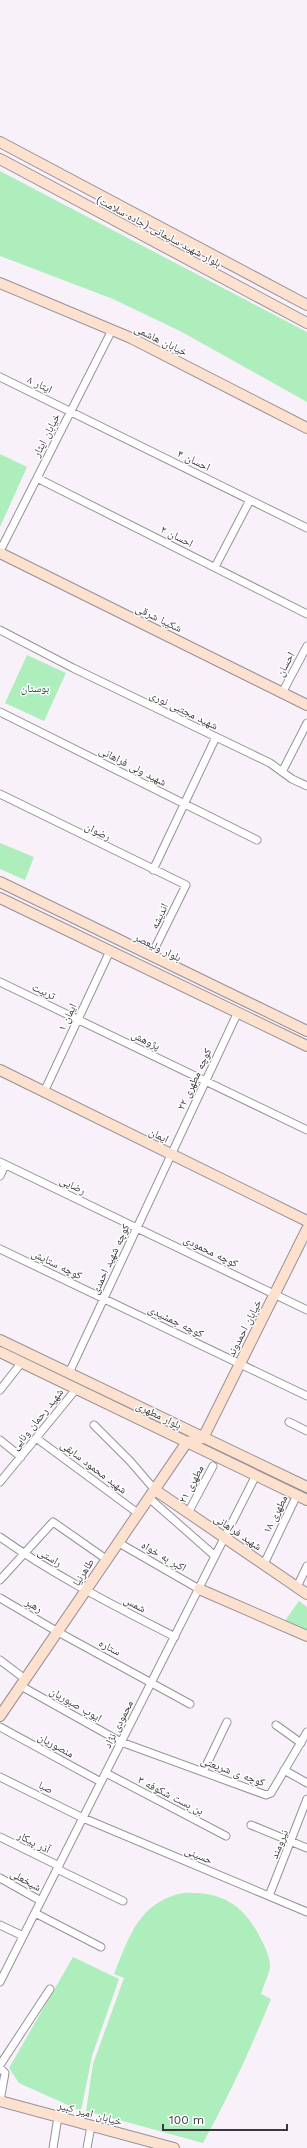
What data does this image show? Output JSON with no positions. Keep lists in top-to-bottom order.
{
  "streets": {
    "main road": [
      "بلوار شهید سلیمانی (جاده سلامت)",
      "خیابان هاشمی",
      "شکیبا شرقی",
      "بلوار ولیعصر",
      "ایمان",
      "خیابان احمدوند",
      "بلوار مطهری",
      "شهید فراهانی",
      "طاهرنیا",
      "خیابان امیر کبیر"
    ],
    "street": [
      "ایثار ۸",
      "خیابان ایثار",
      "احسان ۴",
      "احسان ۲",
      "احسان",
      "شهید مجتبی نوری",
      "شهید ولی فراهانی",
      "رضوان",
      "اندیشه",
      "تربیت",
      "ایمان ۱",
      "پژوهش",
      "کوچه مطهری ۲۲",
      "رضایی",
      "کوچه محمودی",
      "کوچه شهید احمدی",
      "کوچه ستایش",
      "کوچه جمشیدی",
      "شهید رحمان ونایی",
      "شهید محمود سابقی",
      "مطهری ۲۱",
      "مطهری ۱۸",
      "اکبر به خواه",
      "راستی",
      "شمس",
      "رهبر",
      "ستاره",
      "ایوب صبوریان",
      "محمودی نژاد",
      "منصوریان",
      "کوچه ی شریعتی",
      "صبا",
      "بن بست شکوفه ۳",
      "آذر پیکار",
      "نیرومند",
      "حسینی",
      "شیخعلی"
    ]
  },
  "crossings": [
    ["خیابان هاشمی", "خیابان ایثار"],
    ["ایثار ۸", "خیابان ایثار"],
    ["ایثار ۸", "احسان ۴"],
    ["خیابان ایثار", "احسان ۴"],
    ["خیابان ایثار", "احسان ۲"],
    ["خیابان ایثار", "شکیبا شرقی"],
    ["شکیبا شرقی", "احسان"],
    ["رضوان", "اندیشه"],
    ["اندیشه", "بلوار ولیعصر"],
    ["تربیت", "ایمان ۱"],
    ["تربیت", "پژوهش"],
    ["ایمان ۱", "پژوهش"],
    ["ایمان ۱", "ایمان"],
    ["پژوهش", "کوچه مطهری ۲۲"],
    ["کوچه مطهری ۲۲", "ایمان"],
    ["کوچه مطهری ۲۲", "کوچه شهید احمدی"],
    ["ایمان", "کوچه شهید احمدی"],
    ["رضایی", "کوچه محمودی"],
    ["رضایی", "کوچه شهید احمدی"],
    ["کوچه محمودی", "کوچه شهید احمدی"],
    ["کوچه محمودی", "خیابان احمدوند"],
    ["کوچه شهید احمدی", "کوچه ستایش"],
    ["کوچه شهید احمدی", "کوچه جمشیدی"],
    ["کوچه شهید احمدی", "بلوار مطهری"],
    ["کوچه ستایش", "کوچه جمشیدی"],
    ["کوچه جمشیدی", "خیابان احمدوند"],
    ["خیابان احمدوند", "بلوار مطهری"],
    ["بلوار مطهری", "شهید رحمان ونایی"],
    ["بلوار مطهری", "مطهری ۱۸"],
    ["بلوار مطهری", "طاهرنیا"],
    ["بلوار مطهری", "محمودی نژاد"],
    ["شهید رحمان ونایی", "شهید محمود سابقی"],
    ["شهید محمود سابقی", "طاهرنیا"],
    ["مطهری ۲۱", "شهید فراهانی"],
    ["مطهری ۱۸", "شهید فراهانی"],
    ["شهید فراهانی", "طاهرنیا"],
    ["شهید فراهانی", "محمودی نژاد"],
    ["اکبر به خواه", "طاهرنیا"],
    ["اکبر به خواه", "محمودی نژاد"],
    ["راستی", "طاهرنیا"],
    ["راستی", "شمس"],
    ["طاهرنیا", "شمس"],
    ["طاهرنیا", "رهبر"],
    ["طاهرنیا", "ستاره"],
    ["طاهرنیا", "ایوب صبوریان"],
    ["شمس", "محمودی نژاد"],
    ["رهبر", "ستاره"],
    ["ستاره", "محمودی نژاد"],
    ["ایوب صبوریان", "محمودی نژاد"],
    ["ایوب صبوریان", "کوچه ی شریعتی"],
    ["محمودی نژاد", "منصوریان"],
    ["محمودی نژاد", "کوچه ی شریعتی"],
    ["محمودی نژاد", "صبا"],
    ["محمودی نژاد", "بن بست شکوفه ۳"],
    ["محمودی نژاد", "آذر پیکار"],
    ["محمودی نژاد", "حسینی"],
    ["محمودی نژاد", "شیخعلی"],
    ["صبا", "حسینی"],
    ["نیرومند", "حسینی"]
  ],
  "parks": ["بوستان"],
  "scale_bar": "100 m"
}
